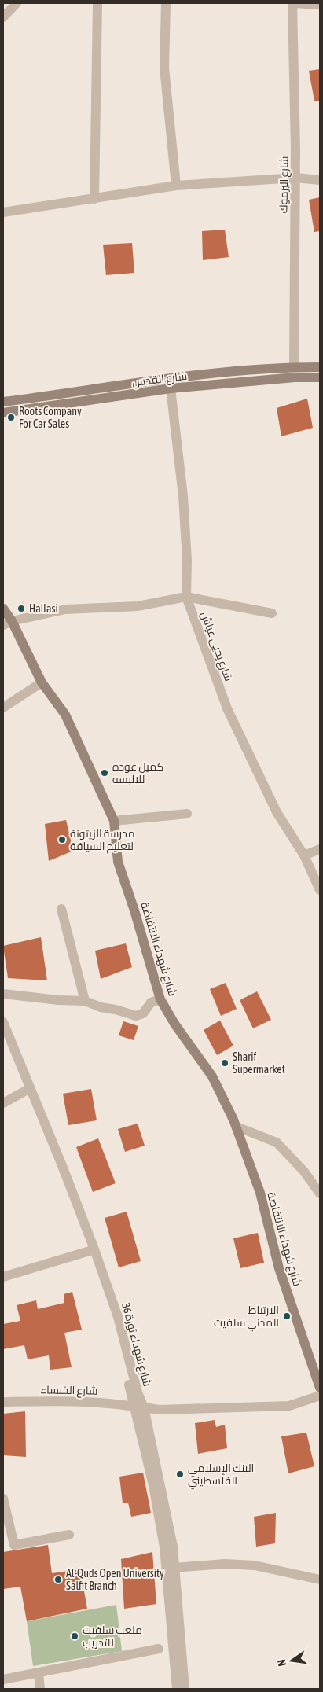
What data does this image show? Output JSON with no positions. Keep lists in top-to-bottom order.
{
  "streets": {
    "main road": ["شارع القدس", "شارع شهداء الانتفاضة"],
    "street": [
      "ِشارع اليرموك",
      "شارع يحيى عياش",
      "شارع شهداء ثورة 36",
      "شارع الخنساء"
    ]
  },
  "crossings": [
    ["ِشارع اليرموك", "شارع القدس"],
    ["شارع القدس", "شارع يحيى عياش"],
    ["شارع شهداء ثورة 36", "شارع الخنساء"]
  ],
  "places": [
    "Roots Company For Car Sales",
    "Hallasi",
    "كميل عوده للالبسه",
    "مدرسة الزيتونة لتعليم السياقة",
    "Sharif Supermarket",
    "الارتباط المدني سلفيت",
    "البنك الإسلامي الفلسطيني",
    "Al-Quds Open University Salfit Branch",
    "ملعب سلفيت للتدريب"
  ],
  "north": "left"
}
